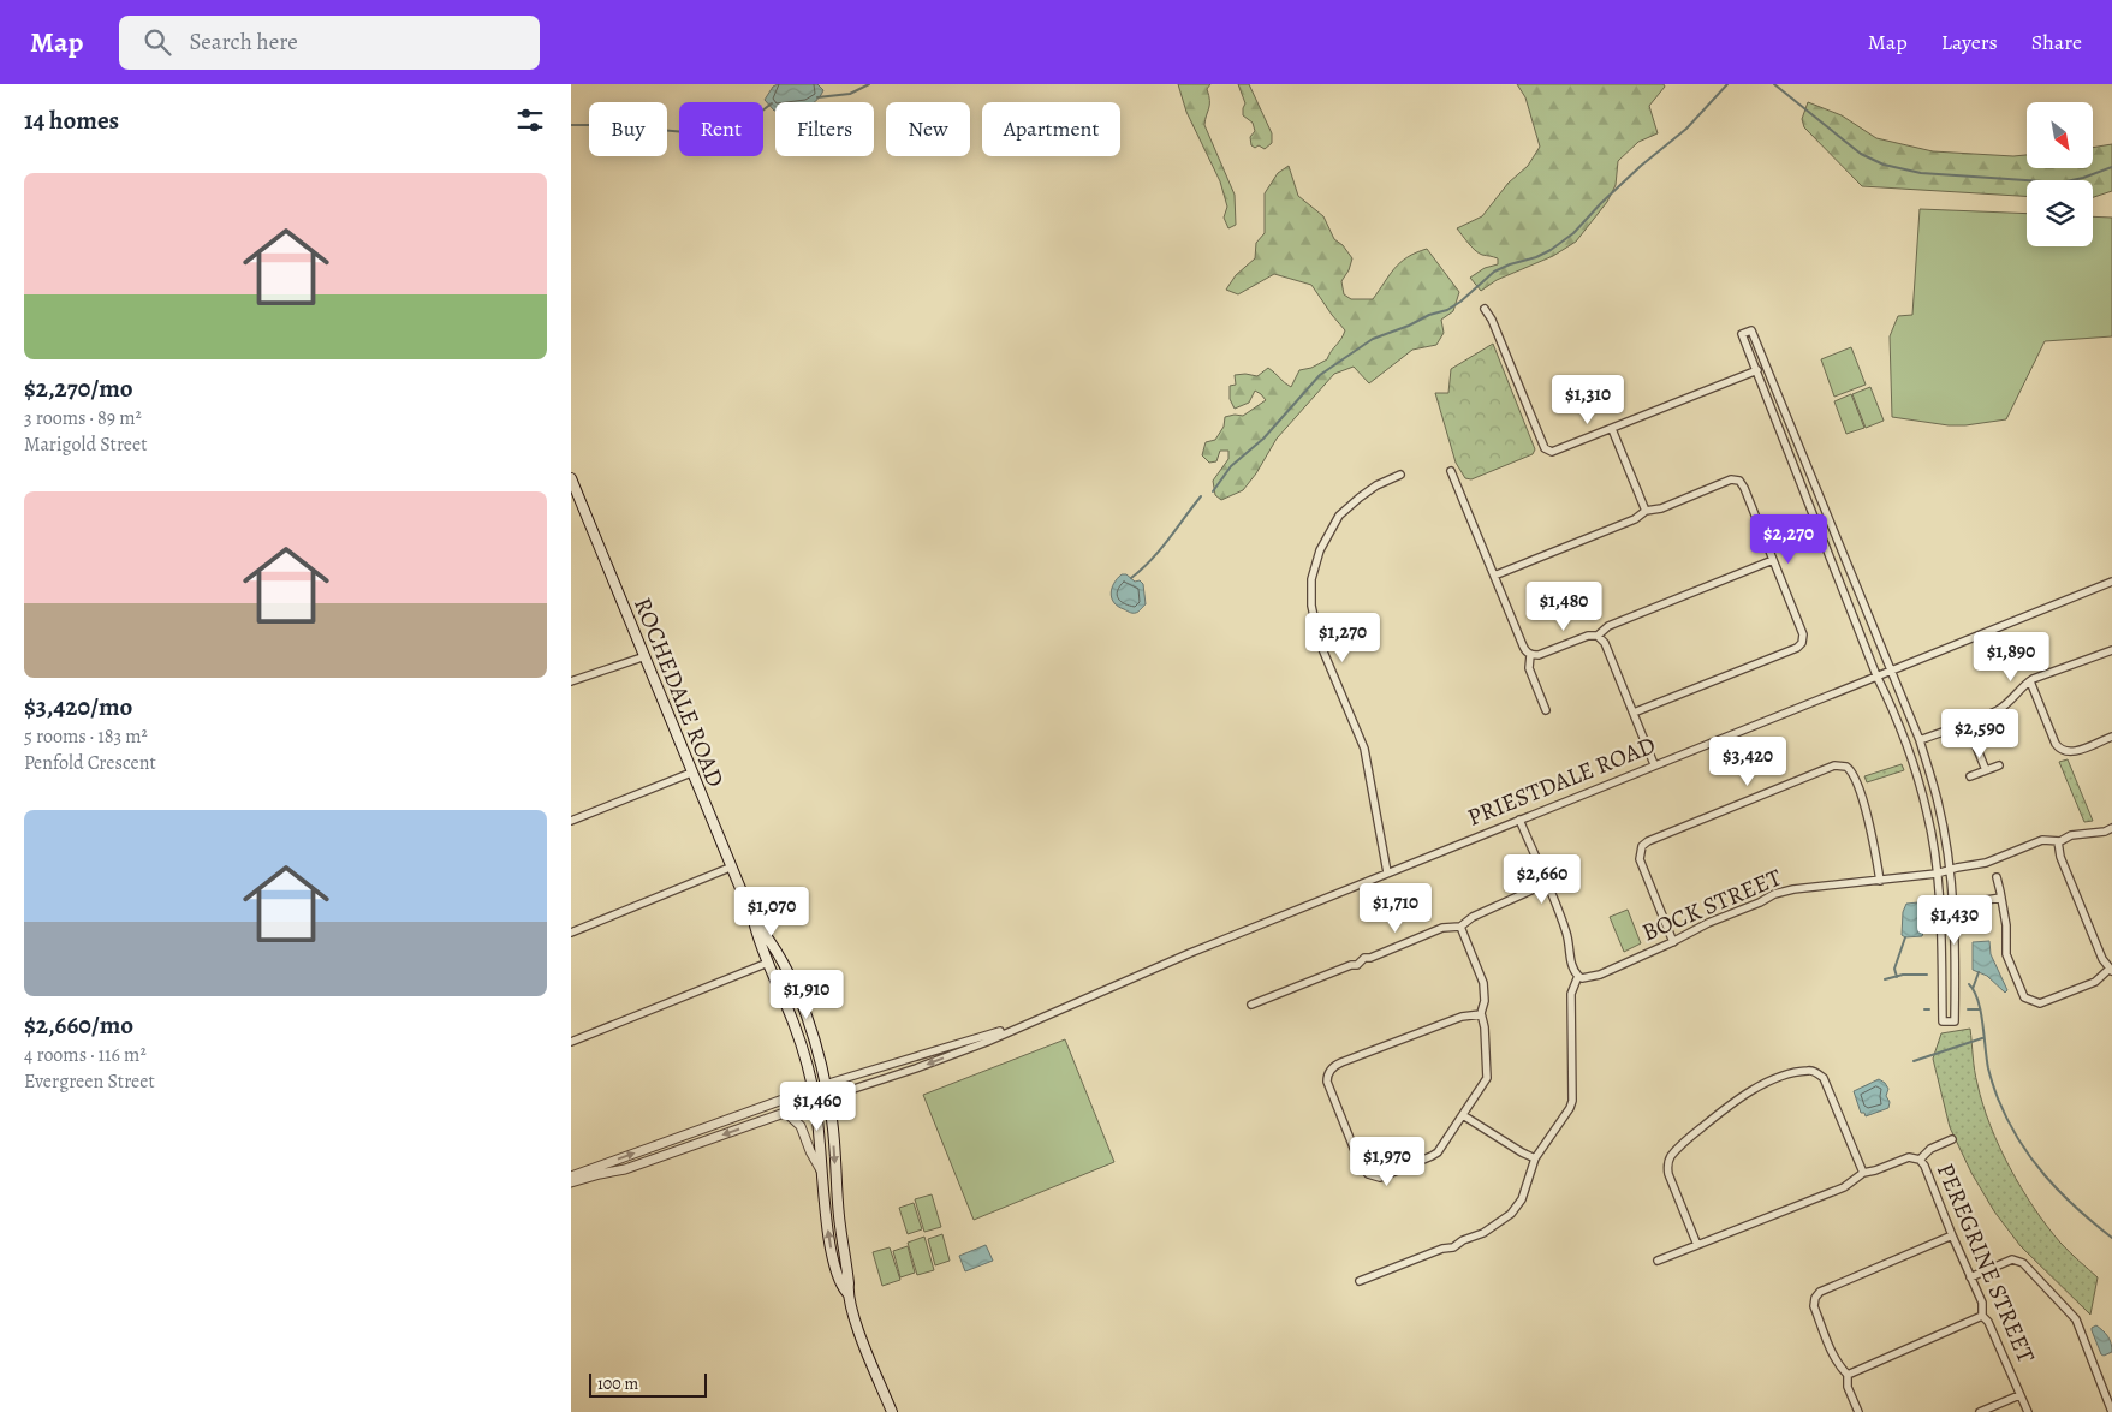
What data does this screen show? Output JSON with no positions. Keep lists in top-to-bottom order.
{
  "streets": {
    "main road": ["ROCHEDALE ROAD", "PRIESTDALE ROAD"],
    "street": ["BOCK STREET", "PEREGRINE STREET"]
  },
  "crossings": [
    ["ROCHEDALE ROAD", "PRIESTDALE ROAD"]
  ],
  "scale_bar": "100 m",
  "north": "bottom right",
  "page": {
    "header": "Map",
    "search": "Search here",
    "nav": ["Map", "Layers", "Share"],
    "heading": "14 homes",
    "chip": [
      "Buy",
      "Rent",
      "Filters",
      "New",
      "Apartment"
    ],
    "list": [
      {
        "name": "$2,270/mo",
        "note": "3 rooms · 89 m² · Marigold Street"
      },
      {
        "name": "$3,420/mo",
        "note": "5 rooms · 183 m² · Penfold Crescent"
      },
      {
        "name": "$2,660/mo",
        "note": "4 rooms · 116 m² · Evergreen Street"
      }
    ],
    "price": [
      "$1,310",
      "$2,270",
      "$1,480",
      "$1,270",
      "$1,890",
      "$2,590",
      "$3,420",
      "$2,660",
      "$1,710",
      "$1,070",
      "$1,430",
      "$1,910",
      "$1,460",
      "$1,970"
    ],
    "scale": "100 m"
  }
}
